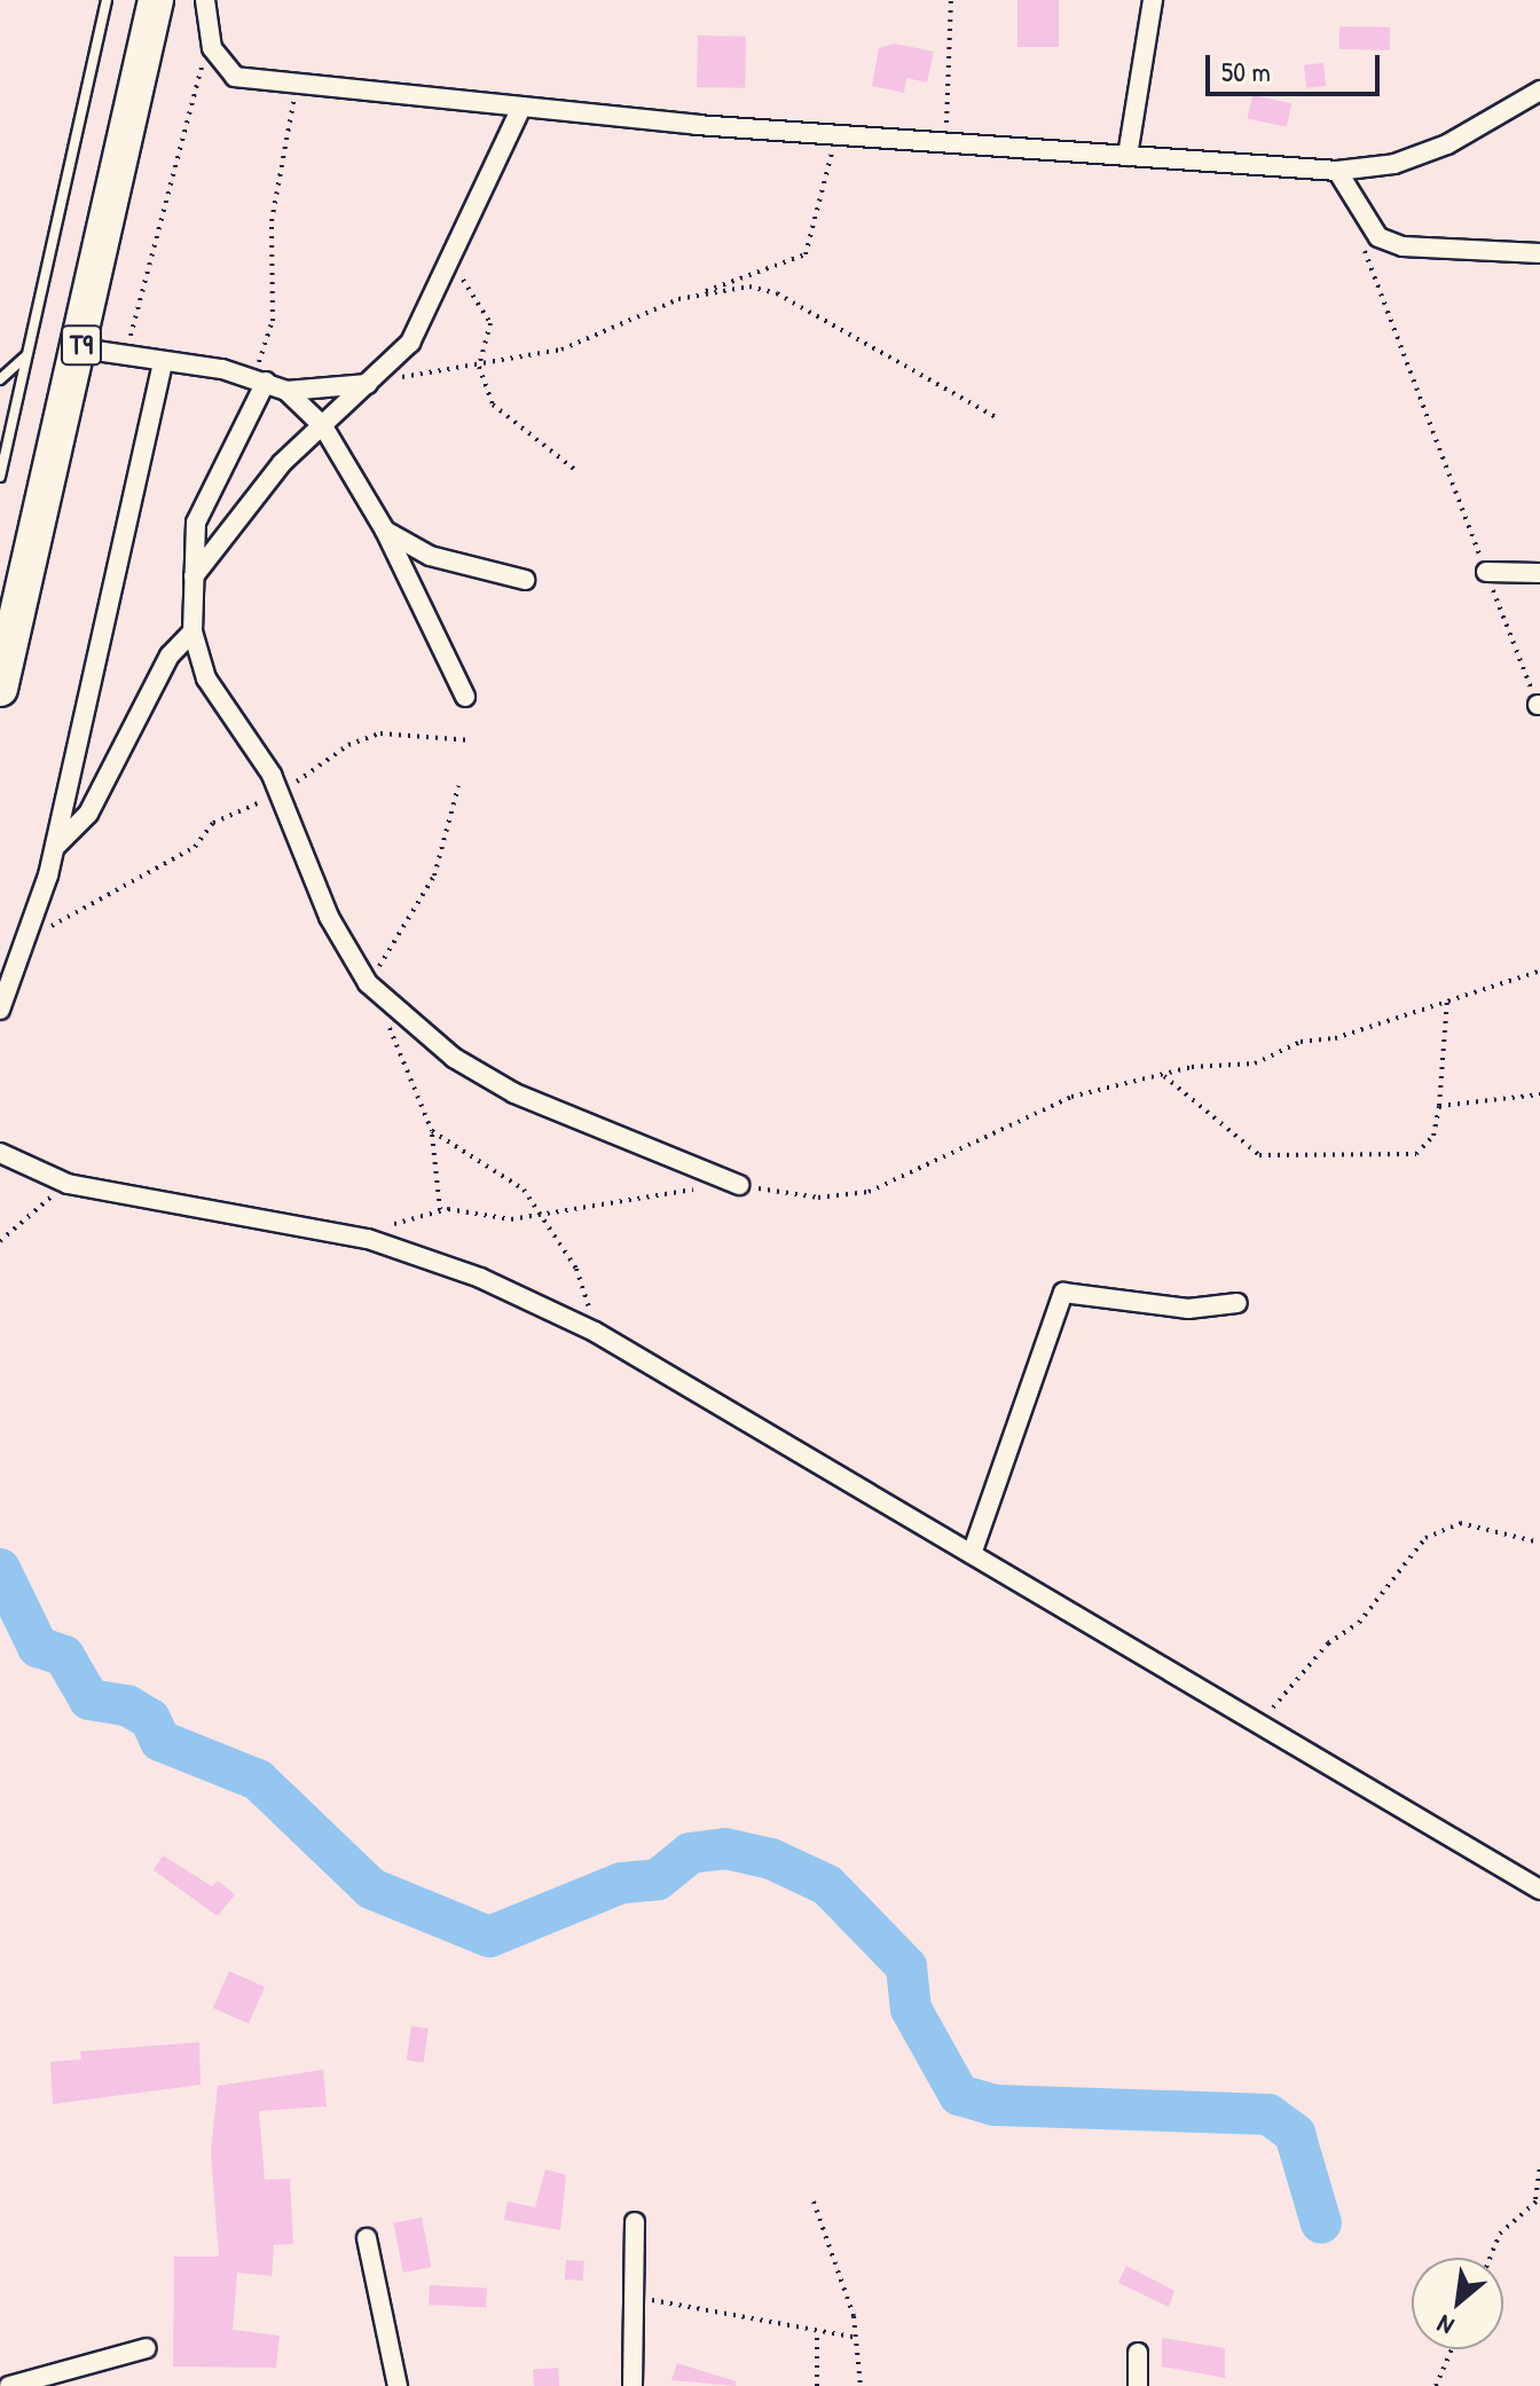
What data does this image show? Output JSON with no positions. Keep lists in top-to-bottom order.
{
  "streets": {
    "highway": ["T9"]
  },
  "scale_bar": "50 m",
  "north": "bottom left"
}
